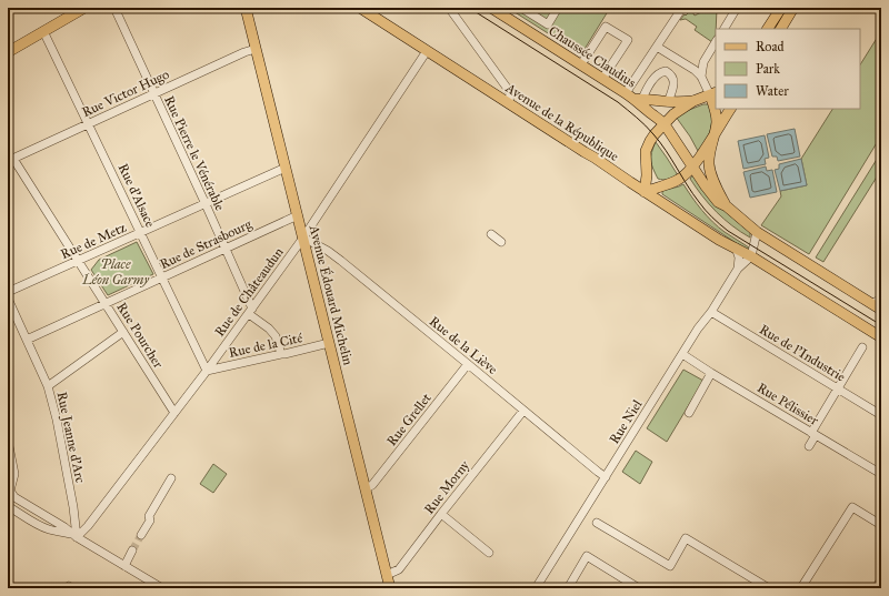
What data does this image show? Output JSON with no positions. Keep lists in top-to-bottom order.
{
  "streets": {
    "main road": ["Chaussée Claudius", "Avenue de la République", "Avenue Édouard Michelin"],
    "street": [
      "Rue Victor Hugo",
      "Rue Pierre le Vénérable",
      "Rue d'Alsace",
      "Rue de Metz",
      "Rue de Strasbourg",
      "Rue de Châteaudun",
      "Rue Pourcher",
      "Rue de la Cité",
      "Rue de la Liève",
      "Rue de l'Industrie",
      "Rue Pélissier",
      "Rue Grellet",
      "Rue Niel",
      "Rue Jeanne d'Arc",
      "Rue Morny"
    ]
  },
  "crossings": [
    ["Rue Victor Hugo", "Rue Pierre le Vénérable"],
    ["Rue Victor Hugo", "Rue d'Alsace"],
    ["Rue Victor Hugo", "Avenue Édouard Michelin"],
    ["Rue Victor Hugo", "Rue Pourcher"],
    ["Avenue de la République", "Rue de Châteaudun"],
    ["Avenue de la République", "Rue Niel"],
    ["Rue Pierre le Vénérable", "Rue de Metz"],
    ["Rue Pierre le Vénérable", "Rue de Strasbourg"],
    ["Rue Pierre le Vénérable", "Rue de Châteaudun"],
    ["Rue d'Alsace", "Rue de Metz"],
    ["Rue d'Alsace", "Rue de Strasbourg"],
    ["Rue d'Alsace", "Rue de Châteaudun"],
    ["Rue d'Alsace", "Rue de la Cité"],
    ["Rue de Metz", "Avenue Édouard Michelin"],
    ["Rue de Metz", "Rue Pourcher"],
    ["Rue de Strasbourg", "Avenue Édouard Michelin"],
    ["Rue de Strasbourg", "Rue Pourcher"],
    ["Rue de Strasbourg", "Rue Jeanne d'Arc"],
    ["Rue de Châteaudun", "Avenue Édouard Michelin"],
    ["Rue de Châteaudun", "Rue Pourcher"],
    ["Rue de Châteaudun", "Rue de la Cité"],
    ["Rue de Châteaudun", "Rue de la Liève"],
    ["Rue de Châteaudun", "Rue Jeanne d'Arc"],
    ["Avenue Édouard Michelin", "Rue de la Cité"],
    ["Avenue Édouard Michelin", "Rue de la Liève"],
    ["Avenue Édouard Michelin", "Rue Grellet"],
    ["Avenue Édouard Michelin", "Rue Morny"],
    ["Rue de la Liève", "Rue Grellet"],
    ["Rue de la Liève", "Rue Niel"],
    ["Rue de la Liève", "Rue Morny"],
    ["Rue de l'Industrie", "Rue Niel"],
    ["Rue Pélissier", "Rue Niel"]
  ],
  "parks": ["Place Léon Garmy"],
  "legend": ["Road", "Park", "Water"]
}
